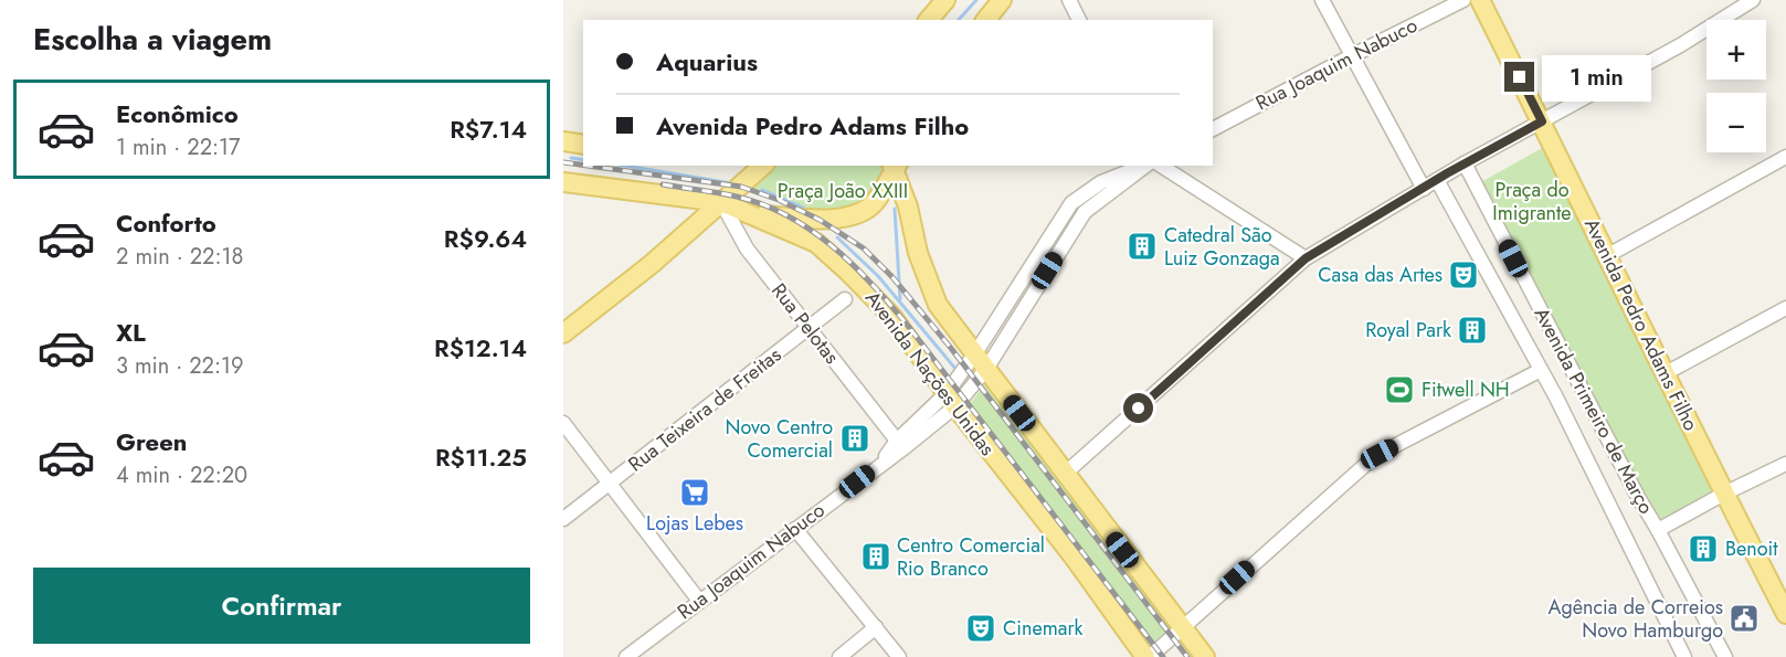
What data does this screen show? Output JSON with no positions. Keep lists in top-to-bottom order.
{
  "streets": {
    "main road": ["Avenida Pedro Adams Filho", "Avenida Nações Unidas"],
    "street": [
      "Rua Joaquim Nabuco",
      "Rua Pelotas",
      "Rua Teixeira de Freitas",
      "Avenida Primeiro de Março"
    ]
  },
  "crossings": [
    ["Rua Joaquim Nabuco", "Rua Pelotas"],
    ["Rua Joaquim Nabuco", "Avenida Nações Unidas"],
    ["Rua Pelotas", "Avenida Nações Unidas"],
    ["Rua Pelotas", "Rua Teixeira de Freitas"]
  ],
  "parks": ["Praça do Imigrante", "Praça João XXIII"],
  "places": {
    "building": [
      "Catedral São Luiz Gonzaga",
      "Royal Park",
      "Novo Centro Comercial",
      "Benoit",
      "Centro Comercial Rio Branco"
    ],
    "theatre": ["Casa das Artes", "Cinemark"],
    "sports": ["Fitwell NH"],
    "supermarket": ["Lojas Lebes"],
    "public building": ["Agência de Correios Novo Hamburgo"]
  },
  "page": {
    "heading": "Escolha a viagem",
    "map_buttons": ["+", "−"],
    "banner": ["Aquarius", "Avenida Pedro Adams Filho"],
    "bubble": "1 min",
    "list": [
      {
        "name": "Econômico",
        "note": "1 min · 22:17",
        "value": "R$7.14"
      },
      {
        "name": "Conforto",
        "note": "2 min · 22:18",
        "value": "R$9.64"
      },
      {
        "name": "XL",
        "note": "3 min · 22:19",
        "value": "R$12.14"
      },
      {
        "name": "Green",
        "note": "4 min · 22:20",
        "value": "R$11.25"
      }
    ],
    "buttons": "Confirmar"
  }
}
